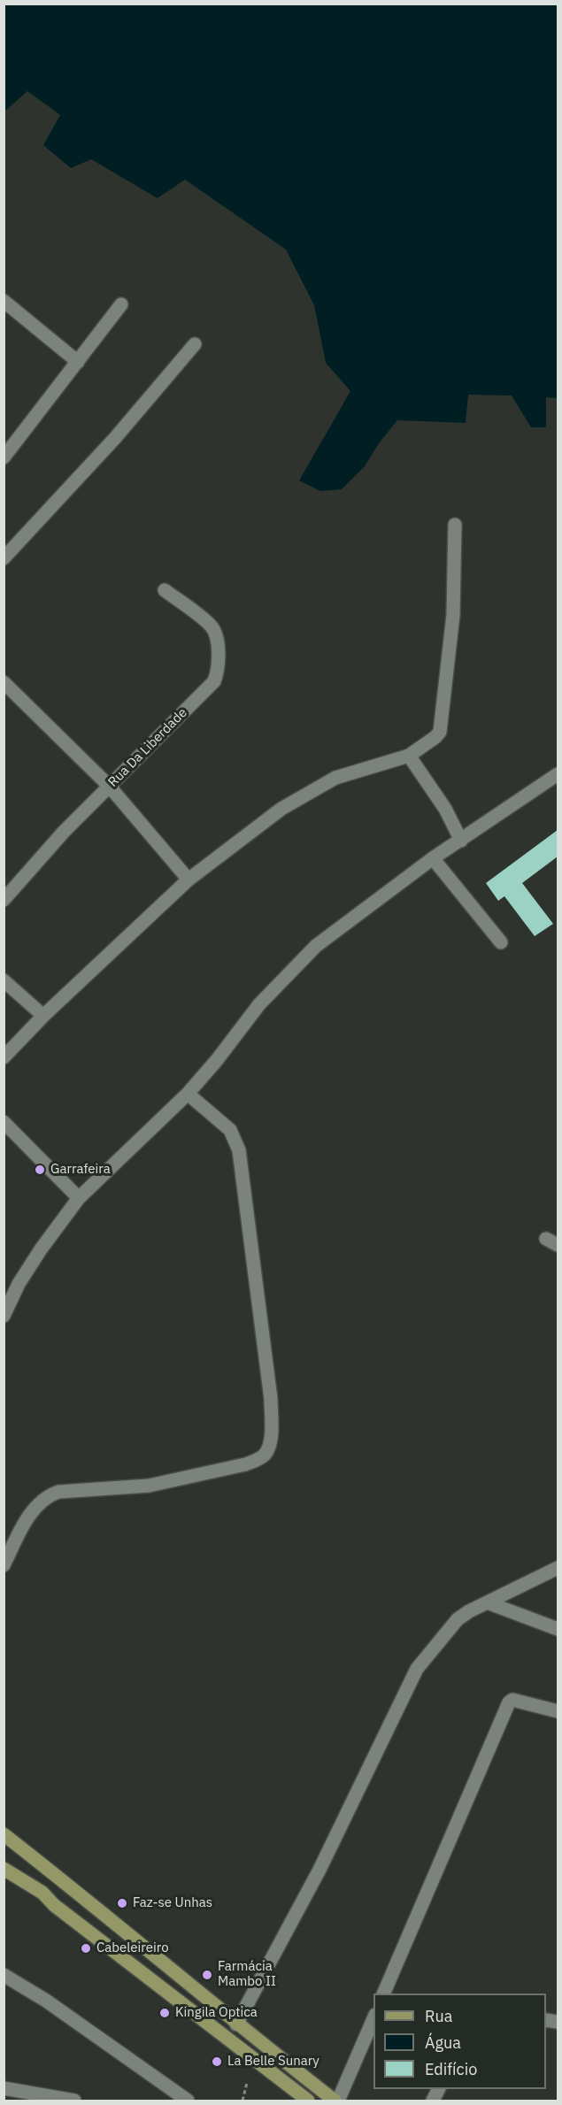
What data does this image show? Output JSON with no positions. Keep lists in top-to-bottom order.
{
  "streets": {
    "street": ["Rua Da Liberdade"]
  },
  "places": [
    "Garrafeira",
    "Faz-se Unhas",
    "Cabeleireiro",
    "Farmácia Mambo II",
    "Kingila Optica",
    "La Belle Sunary"
  ],
  "legend": ["Rua", "Água", "Edifício"]
}
